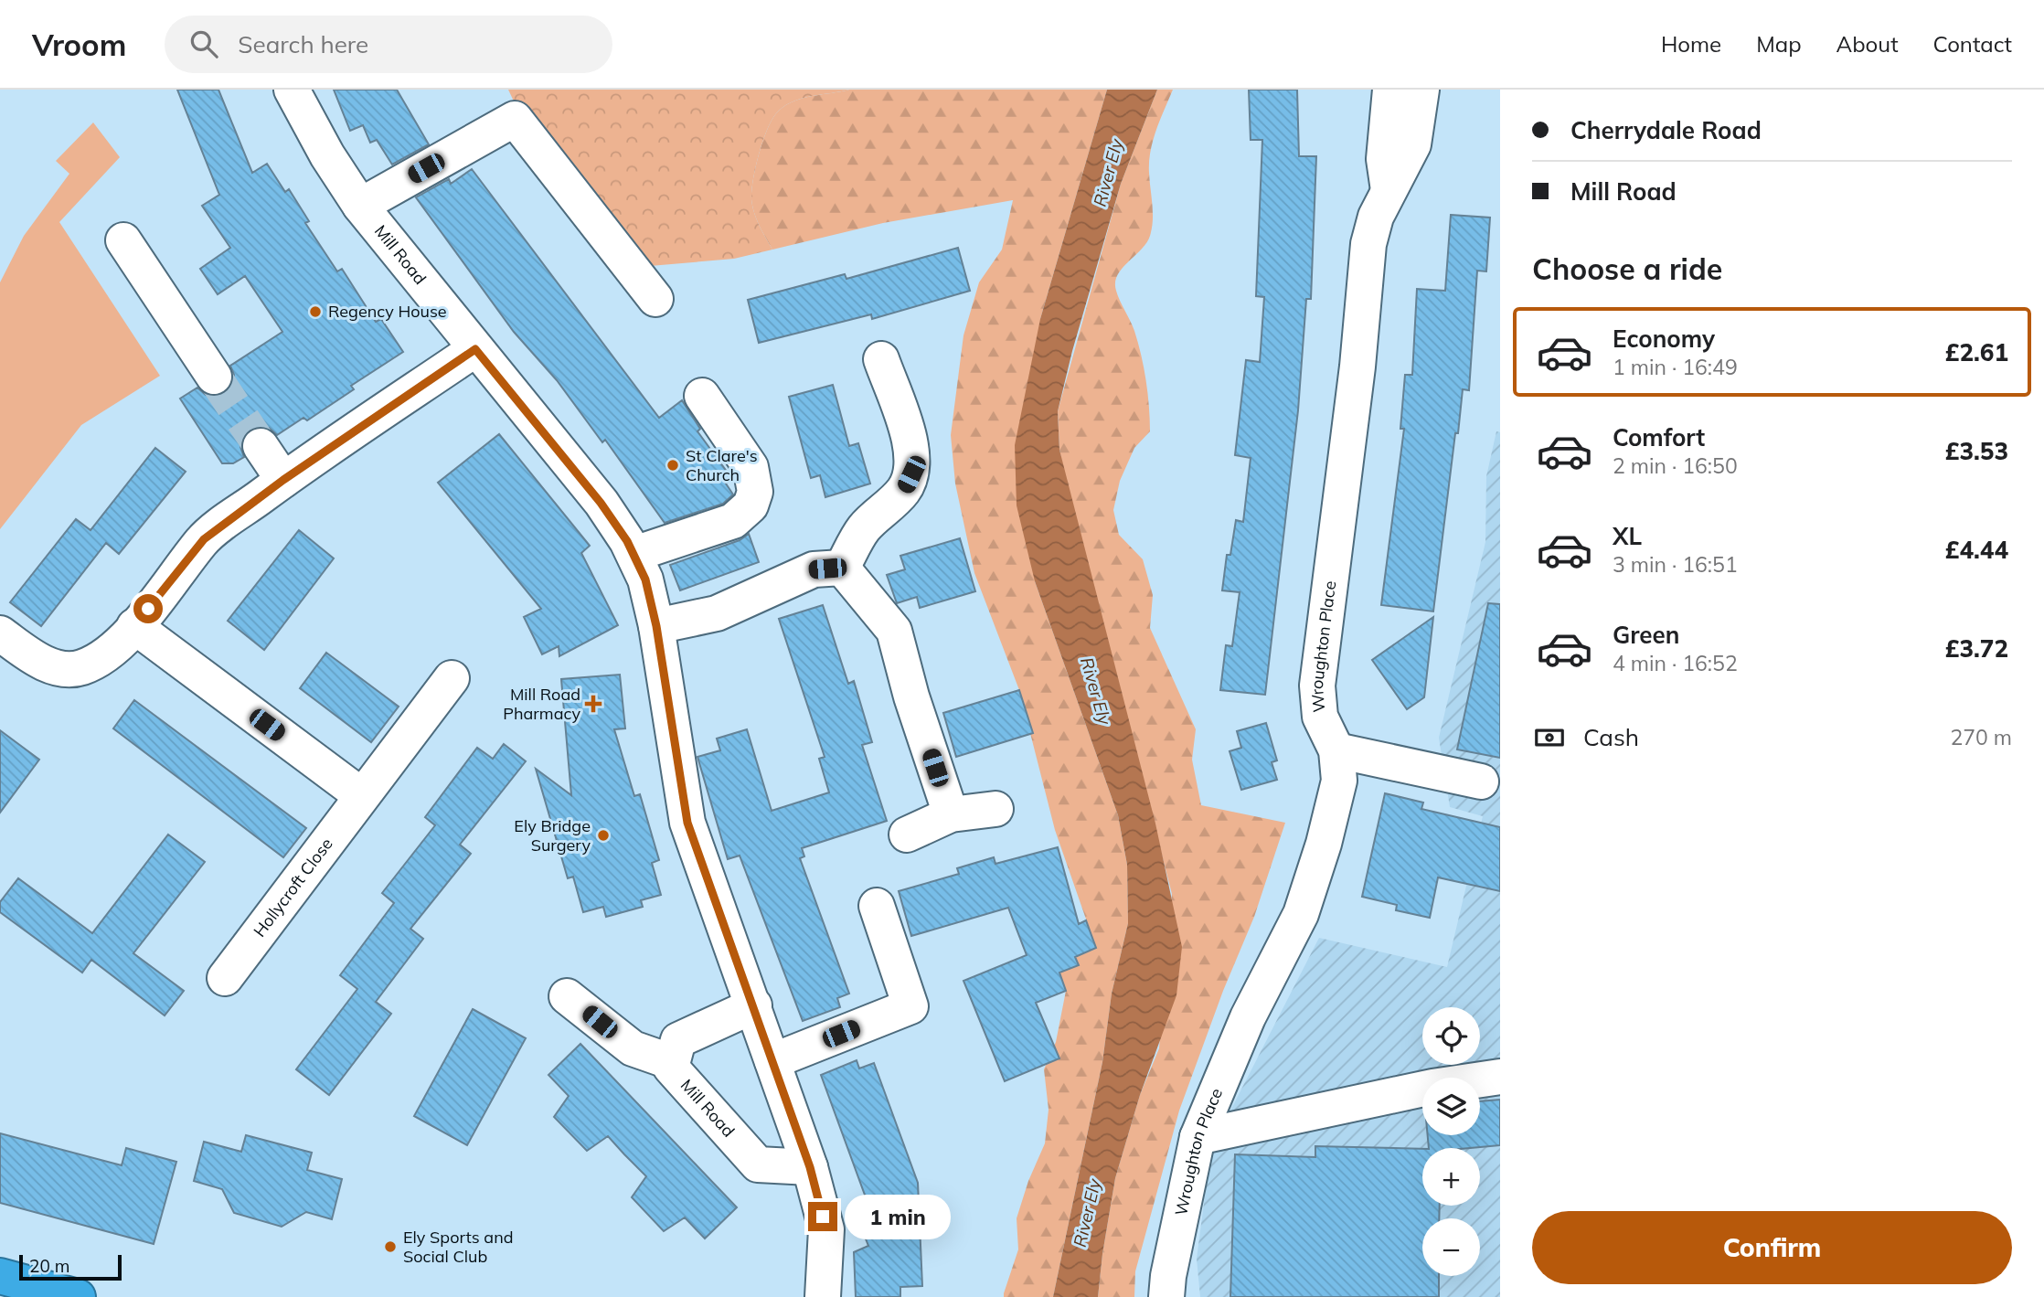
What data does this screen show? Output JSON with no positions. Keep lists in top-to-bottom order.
{
  "streets": {
    "street": ["Mill Road", "Wroughton Place", "Hollycroft Close"]
  },
  "water": ["River Ely"],
  "places": {
    "other": [
      "Regency House",
      "St Clare's Church",
      "Ely Bridge Surgery",
      "Ely Sports and Social Club"
    ],
    "health": ["Mill Road Pharmacy"]
  },
  "scale_bar": "20 m",
  "page": {
    "header": "Vroom",
    "search": "Search here",
    "nav": [
      "Home",
      "Map",
      "About",
      "Contact"
    ],
    "banner": ["Cherrydale Road", "Mill Road"],
    "heading": "Choose a ride",
    "list": [
      {
        "name": "Economy",
        "note": "1 min · 16:49",
        "value": "£2.61"
      },
      {
        "name": "Comfort",
        "note": "2 min · 16:50",
        "value": "£3.53"
      },
      {
        "name": "XL",
        "note": "3 min · 16:51",
        "value": "£4.44"
      },
      {
        "name": "Green",
        "note": "4 min · 16:52",
        "value": "£3.72"
      }
    ],
    "pay": ["Cash", "270 m"],
    "map_buttons": ["+", "−"],
    "bubble": "1 min",
    "buttons": "Confirm",
    "scale": "20 m"
  }
}
